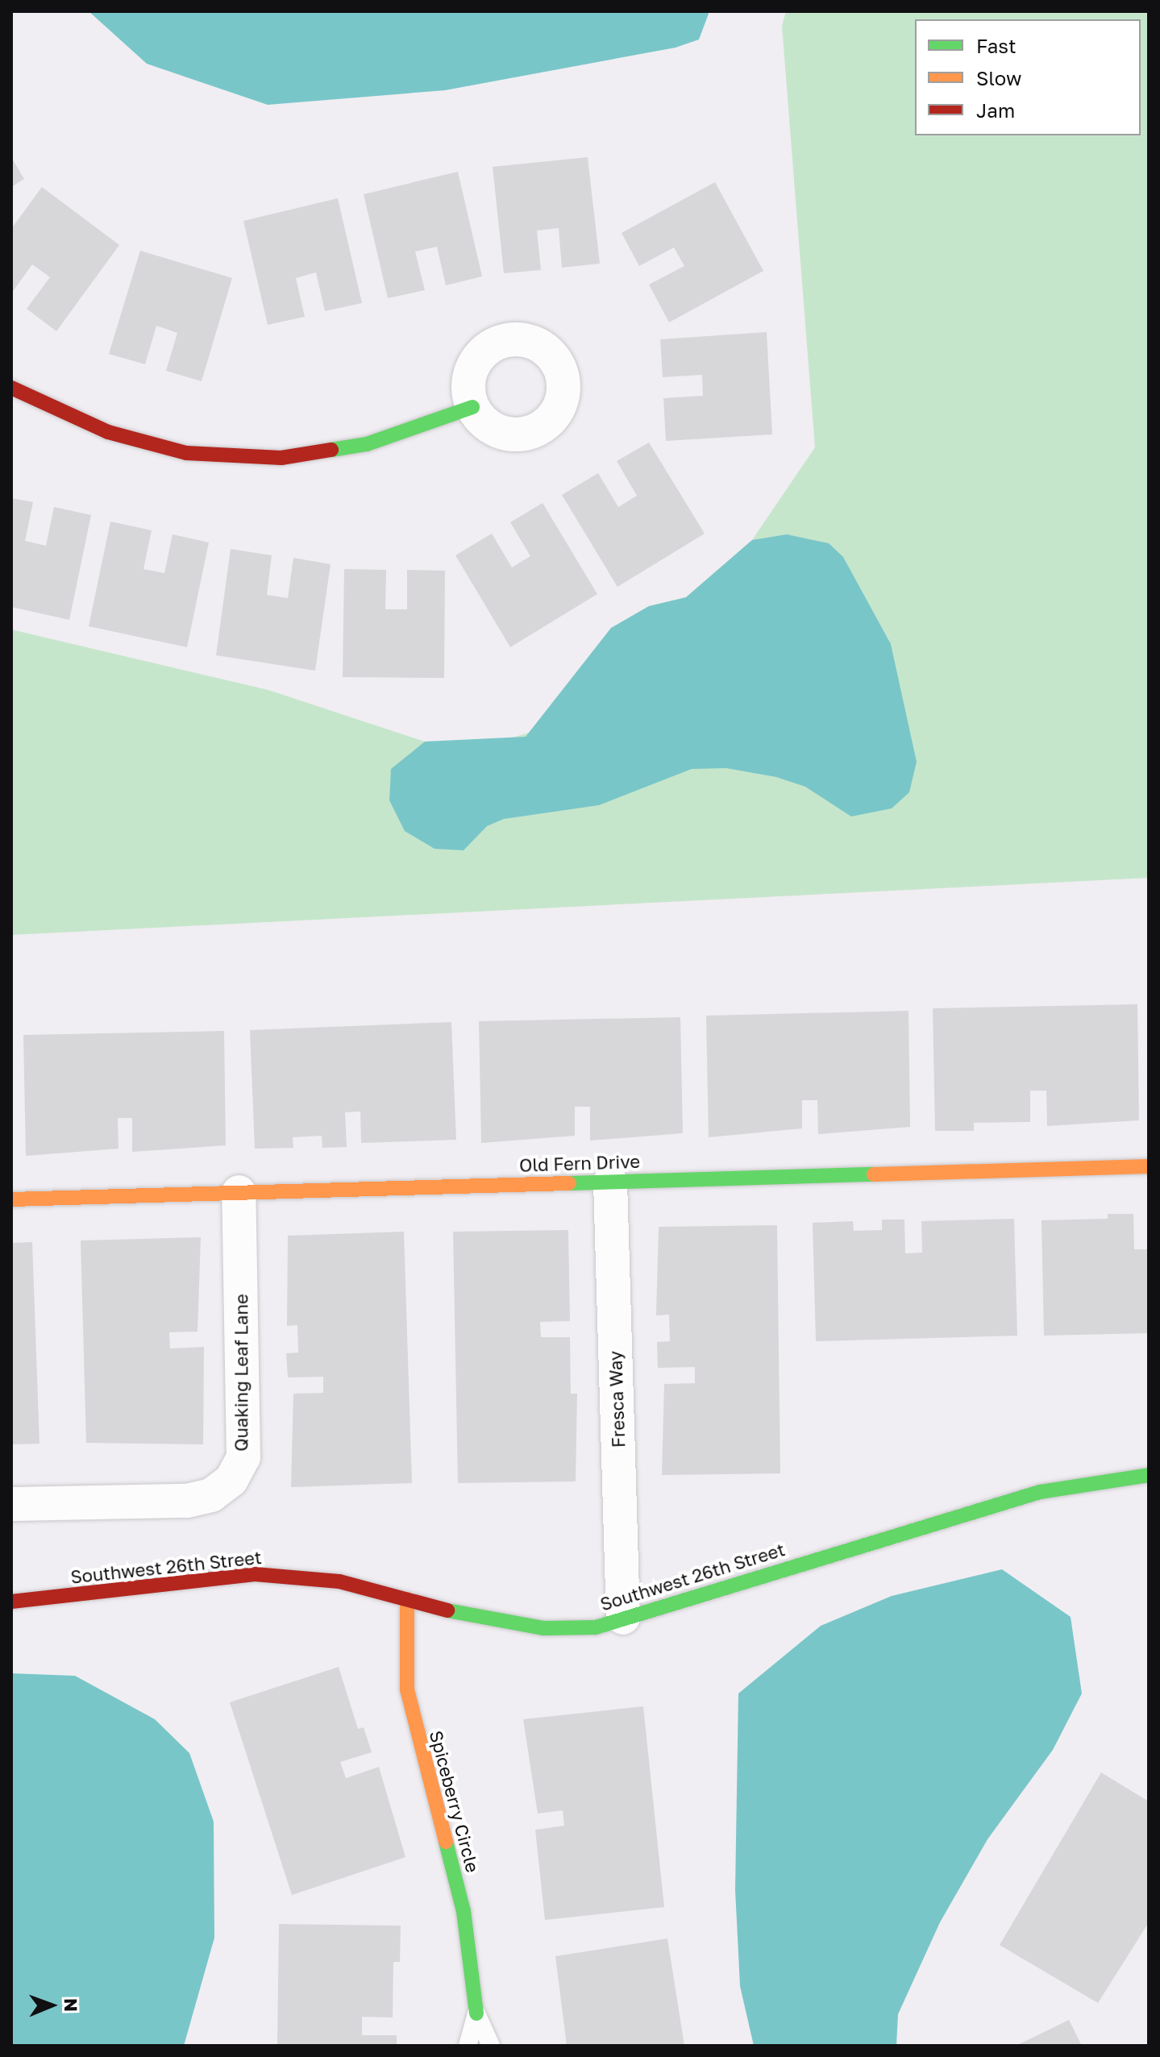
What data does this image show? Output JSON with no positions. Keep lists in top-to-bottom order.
{
  "streets": {
    "street": [
      "Old Fern Drive",
      "Quaking Leaf Lane",
      "Fresca Way",
      "Southwest 26th Street",
      "Spiceberry Circle"
    ]
  },
  "crossings": [
    ["Old Fern Drive", "Quaking Leaf Lane"],
    ["Old Fern Drive", "Fresca Way"],
    ["Fresca Way", "Southwest 26th Street"],
    ["Southwest 26th Street", "Spiceberry Circle"]
  ],
  "legend": ["Fast", "Slow", "Jam"],
  "north": "right"
}
